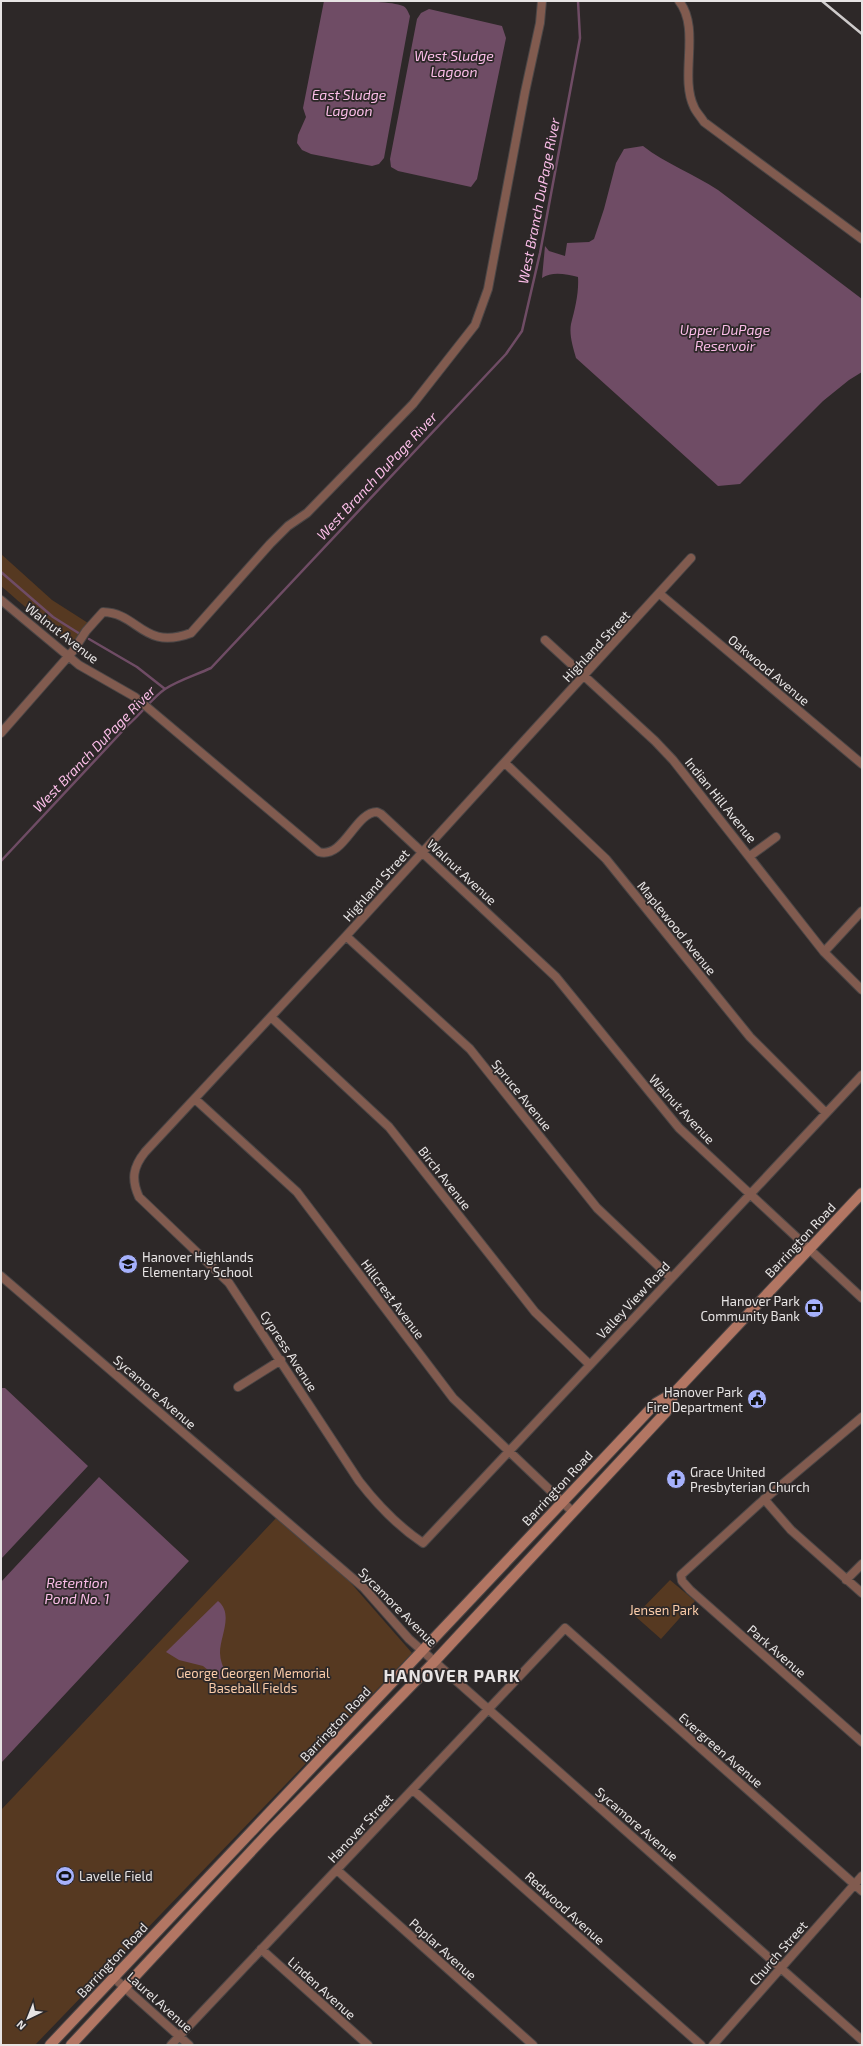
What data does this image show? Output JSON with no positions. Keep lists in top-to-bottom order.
{
  "streets": {
    "main road": ["Barrington Road"],
    "street": [
      "Walnut Avenue",
      "Highland Street",
      "Oakwood Avenue",
      "Indian Hill Avenue",
      "Maplewood Avenue",
      "Spruce Avenue",
      "Birch Avenue",
      "Hillcrest Avenue",
      "Valley View Road",
      "Cypress Avenue",
      "Sycamore Avenue",
      "Park Avenue",
      "Evergreen Avenue",
      "Hanover Street",
      "Redwood Avenue",
      "Poplar Avenue",
      "Church Street",
      "Linden Avenue",
      "Laurel Avenue"
    ]
  },
  "crossings": [
    ["Walnut Avenue", "Highland Street"],
    ["Walnut Avenue", "Barrington Road"],
    ["Walnut Avenue", "Valley View Road"],
    ["Highland Street", "Oakwood Avenue"],
    ["Highland Street", "Indian Hill Avenue"],
    ["Highland Street", "Maplewood Avenue"],
    ["Highland Street", "Spruce Avenue"],
    ["Highland Street", "Birch Avenue"],
    ["Highland Street", "Hillcrest Avenue"],
    ["Highland Street", "Cypress Avenue"],
    ["Maplewood Avenue", "Valley View Road"],
    ["Spruce Avenue", "Valley View Road"],
    ["Birch Avenue", "Valley View Road"],
    ["Barrington Road", "Hillcrest Avenue"],
    ["Barrington Road", "Sycamore Avenue"],
    ["Barrington Road", "Laurel Avenue"],
    ["Hillcrest Avenue", "Valley View Road"],
    ["Valley View Road", "Cypress Avenue"],
    ["Sycamore Avenue", "Hanover Street"],
    ["Sycamore Avenue", "Church Street"],
    ["Evergreen Avenue", "Hanover Street"],
    ["Evergreen Avenue", "Church Street"],
    ["Hanover Street", "Redwood Avenue"],
    ["Hanover Street", "Poplar Avenue"],
    ["Hanover Street", "Linden Avenue"],
    ["Hanover Street", "Laurel Avenue"]
  ],
  "districts": ["HANOVER PARK"],
  "water": [
    "West Sludge Lagoon",
    "East Sludge Lagoon",
    "West Branch DuPage River",
    "Upper DuPage Reservoir",
    "Retention Pond No. 1"
  ],
  "parks": ["Jensen Park", "George Georgen Memorial Baseball Fields"],
  "places": {
    "school or university": ["Hanover Highlands Elementary School"],
    "bank": ["Hanover Park Community Bank"],
    "public building": ["Hanover Park Fire Department"],
    "church": ["Grace United Presbyterian Church"],
    "sports": ["Lavelle Field"]
  },
  "north": "bottom left"
}
